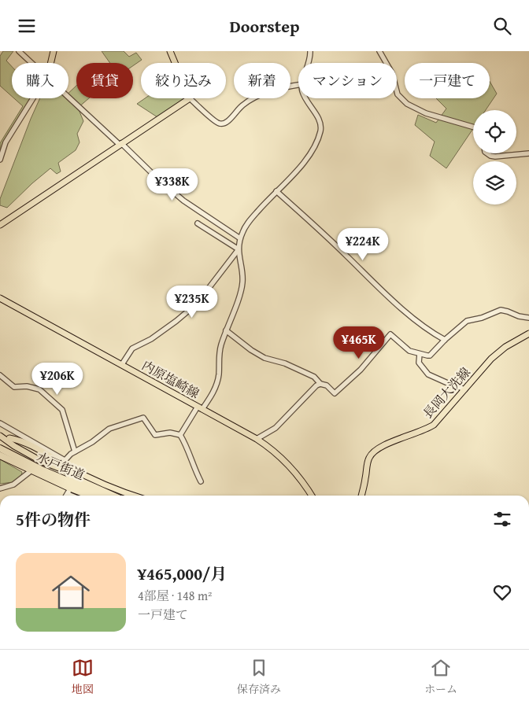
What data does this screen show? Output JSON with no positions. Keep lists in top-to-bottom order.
{
  "streets": {
    "highway": ["水戸街道"],
    "main road": ["内原塩崎線", "長岡大洗線"]
  },
  "page": {
    "header": "Doorstep",
    "chip": [
      "購入",
      "賃貸",
      "絞り込み",
      "新着",
      "マンション",
      "一戸建て"
    ],
    "price": [
      "¥338K",
      "¥224K",
      "¥235K",
      "¥465K",
      "¥206K"
    ],
    "heading": "5件の物件",
    "list": [
      {
        "name": "¥465,000/月",
        "note": "4部屋 · 148 m² · 一戸建て"
      }
    ],
    "tabs": ["地図", "保存済み", "ホーム"]
  }
}
